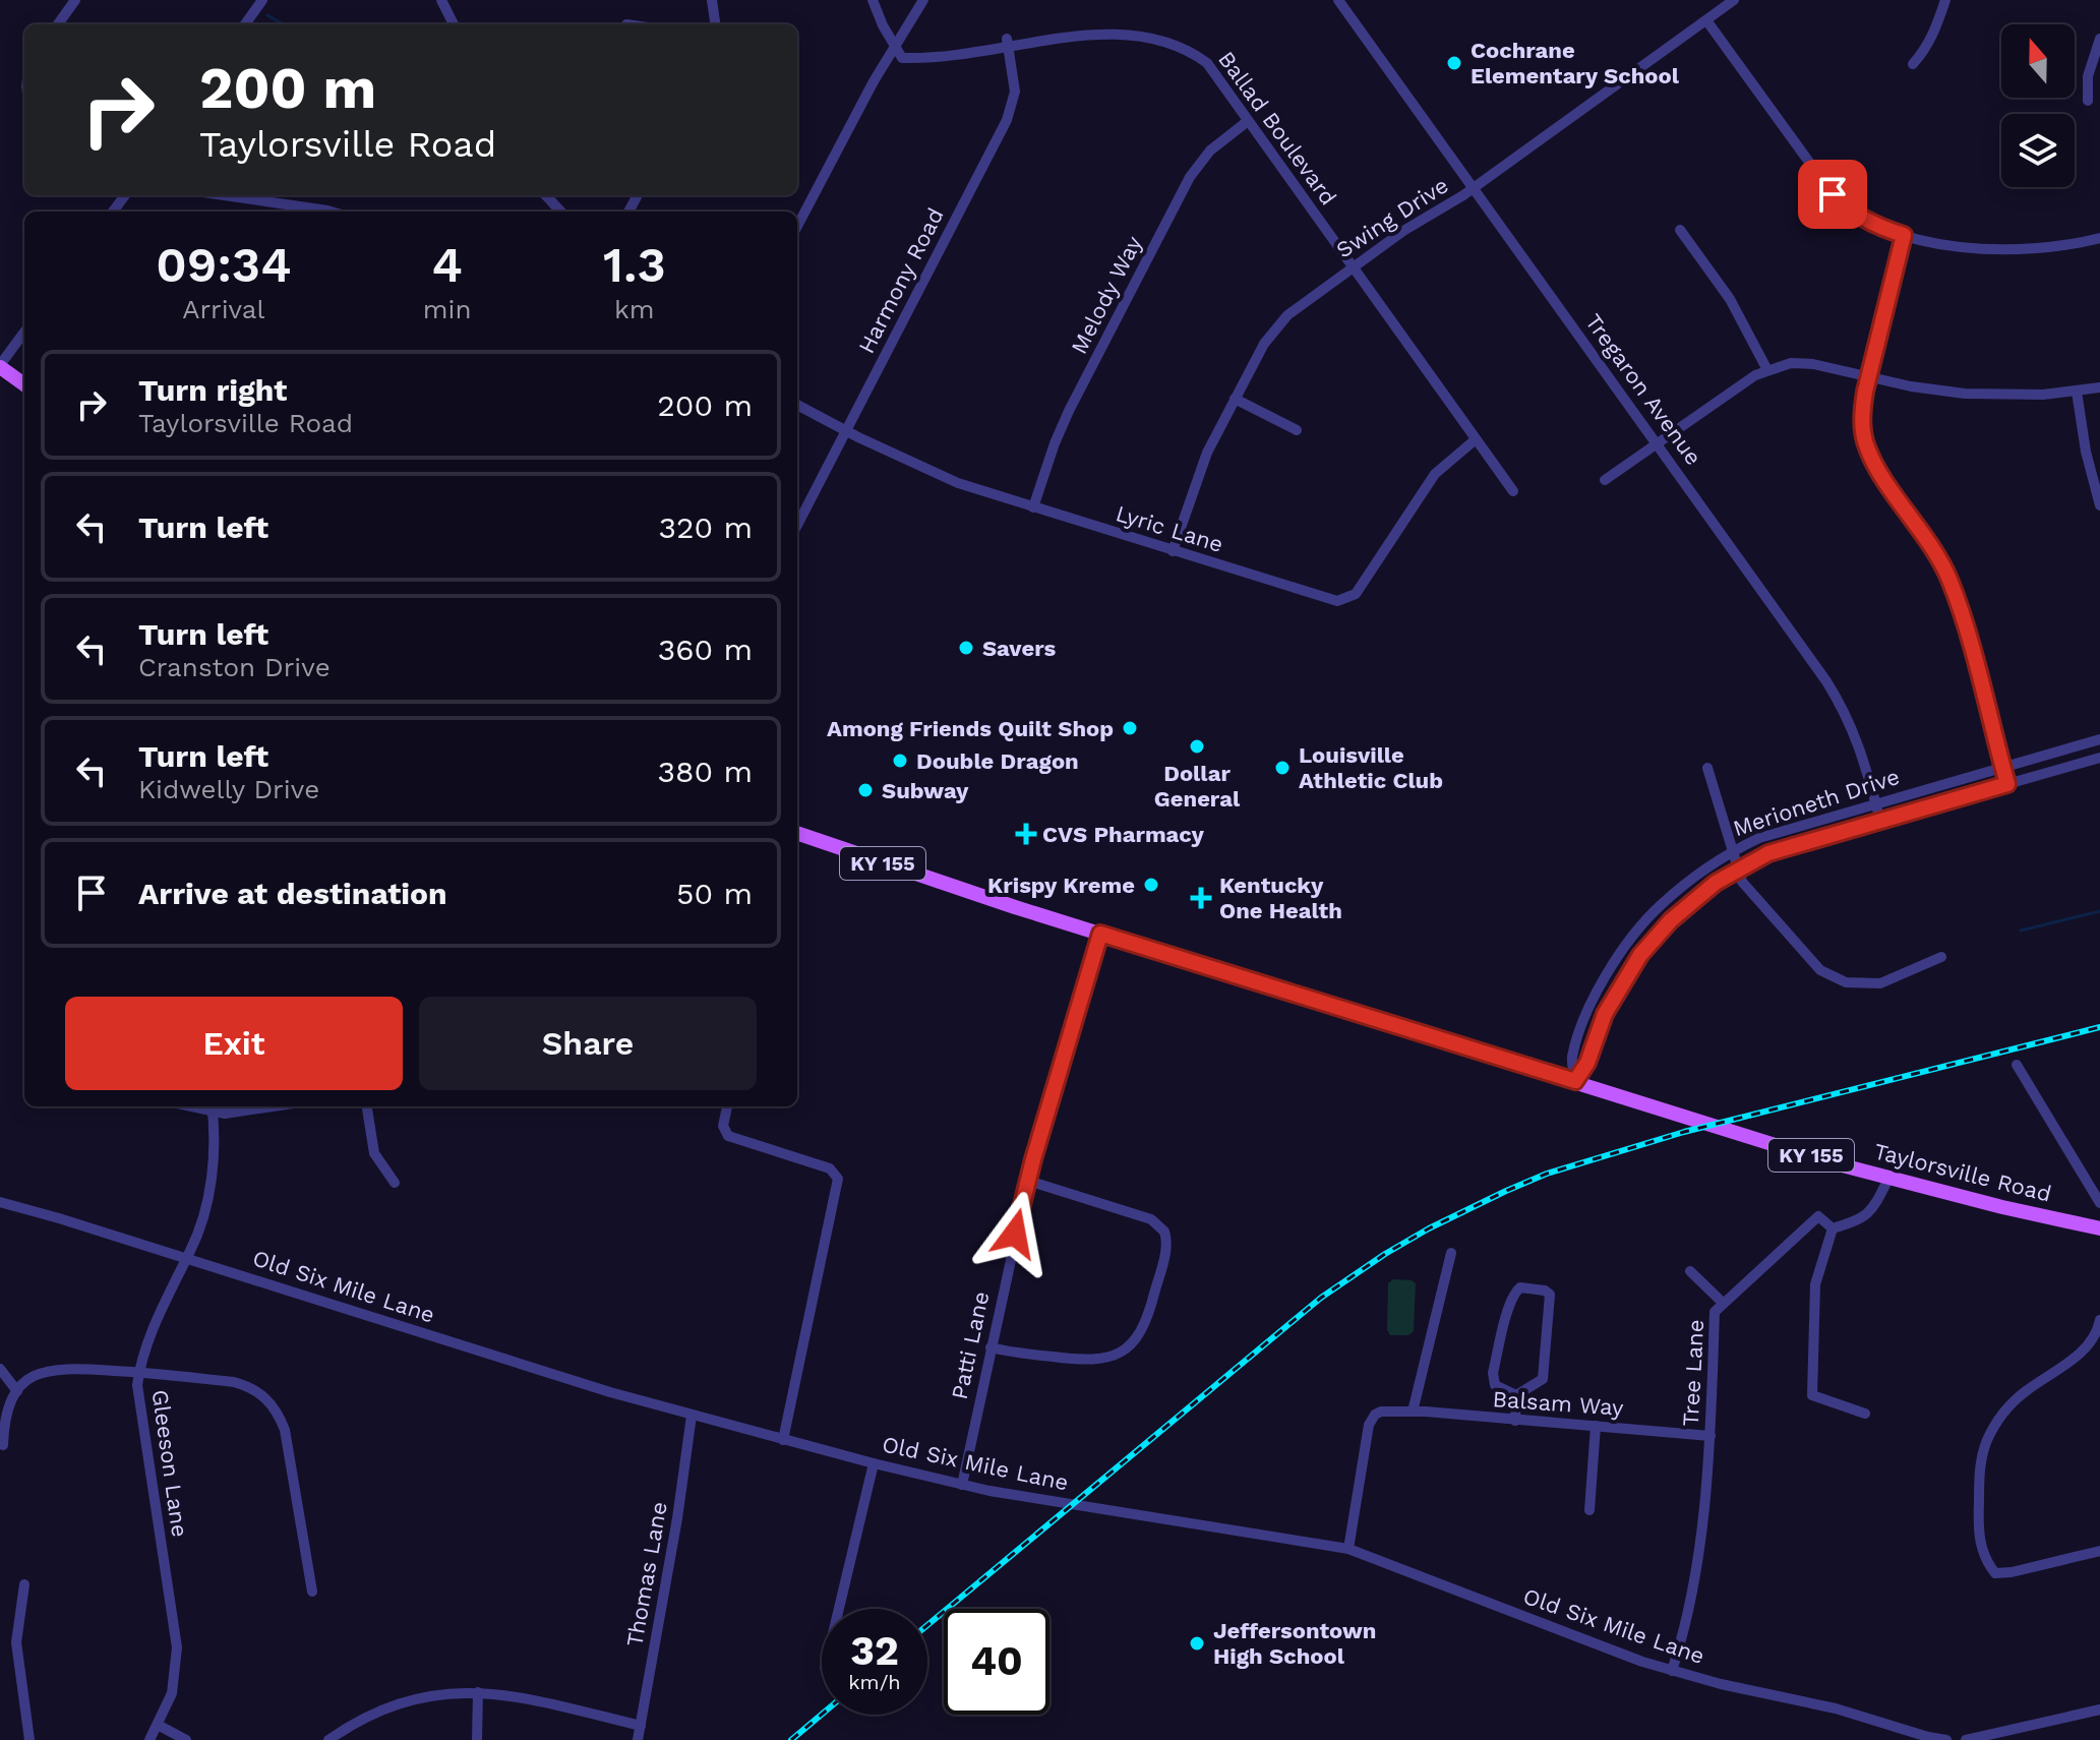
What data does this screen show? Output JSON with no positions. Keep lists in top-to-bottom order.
{
  "streets": {
    "main road": ["KY 155", "Taylorsville Road"],
    "street": [
      "Ballad Boulevard",
      "Swing Drive",
      "Harmony Road",
      "Melody Way",
      "Tregaron Avenue",
      "Lyric Lane",
      "Merioneth Drive",
      "Old Six Mile Lane",
      "Patti Lane",
      "Tree Lane",
      "Balsam Way",
      "Gleeson Lane",
      "Thomas Lane"
    ]
  },
  "crossings": [
    ["Ballad Boulevard", "Swing Drive"],
    ["Ballad Boulevard", "Melody Way"],
    ["Ballad Boulevard", "Lyric Lane"],
    ["Swing Drive", "Tregaron Avenue"],
    ["Swing Drive", "Lyric Lane"],
    ["Harmony Road", "Lyric Lane"],
    ["Melody Way", "Lyric Lane"],
    ["Tregaron Avenue", "Merioneth Drive"],
    ["Merioneth Drive", "Taylorsville Road"],
    ["Taylorsville Road", "Patti Lane"],
    ["Taylorsville Road", "Tree Lane"],
    ["Old Six Mile Lane", "Patti Lane"],
    ["Old Six Mile Lane", "Tree Lane"],
    ["Old Six Mile Lane", "Gleeson Lane"],
    ["Old Six Mile Lane", "Thomas Lane"],
    ["Tree Lane", "Balsam Way"]
  ],
  "places": {
    "other": [
      "Cochrane Elementary School",
      "Savers",
      "Among Friends Quilt Shop",
      "Dollar General",
      "Double Dragon",
      "Louisville Athletic Club",
      "Subway",
      "Krispy Kreme",
      "Jeffersontown High School"
    ],
    "health": ["CVS Pharmacy", "Kentucky One Health"]
  },
  "north": "top",
  "page": {
    "turn": ["200 m", "Taylorsville Road"],
    "eta": [
      "09:34",
      "Arrival",
      "4",
      "min",
      "1.3",
      "km"
    ],
    "list": [
      {
        "name": "Turn right",
        "note": "Taylorsville Road",
        "value": "200 m"
      },
      {
        "name": "Turn left",
        "value": "320 m"
      },
      {
        "name": "Turn left",
        "note": "Cranston Drive",
        "value": "360 m"
      },
      {
        "name": "Turn left",
        "note": "Kidwelly Drive",
        "value": "380 m"
      },
      {
        "name": "Arrive at destination",
        "value": "50 m"
      }
    ],
    "buttons": ["Exit", "Share"],
    "speed": "32 km/h",
    "limit": "40"
  }
}
